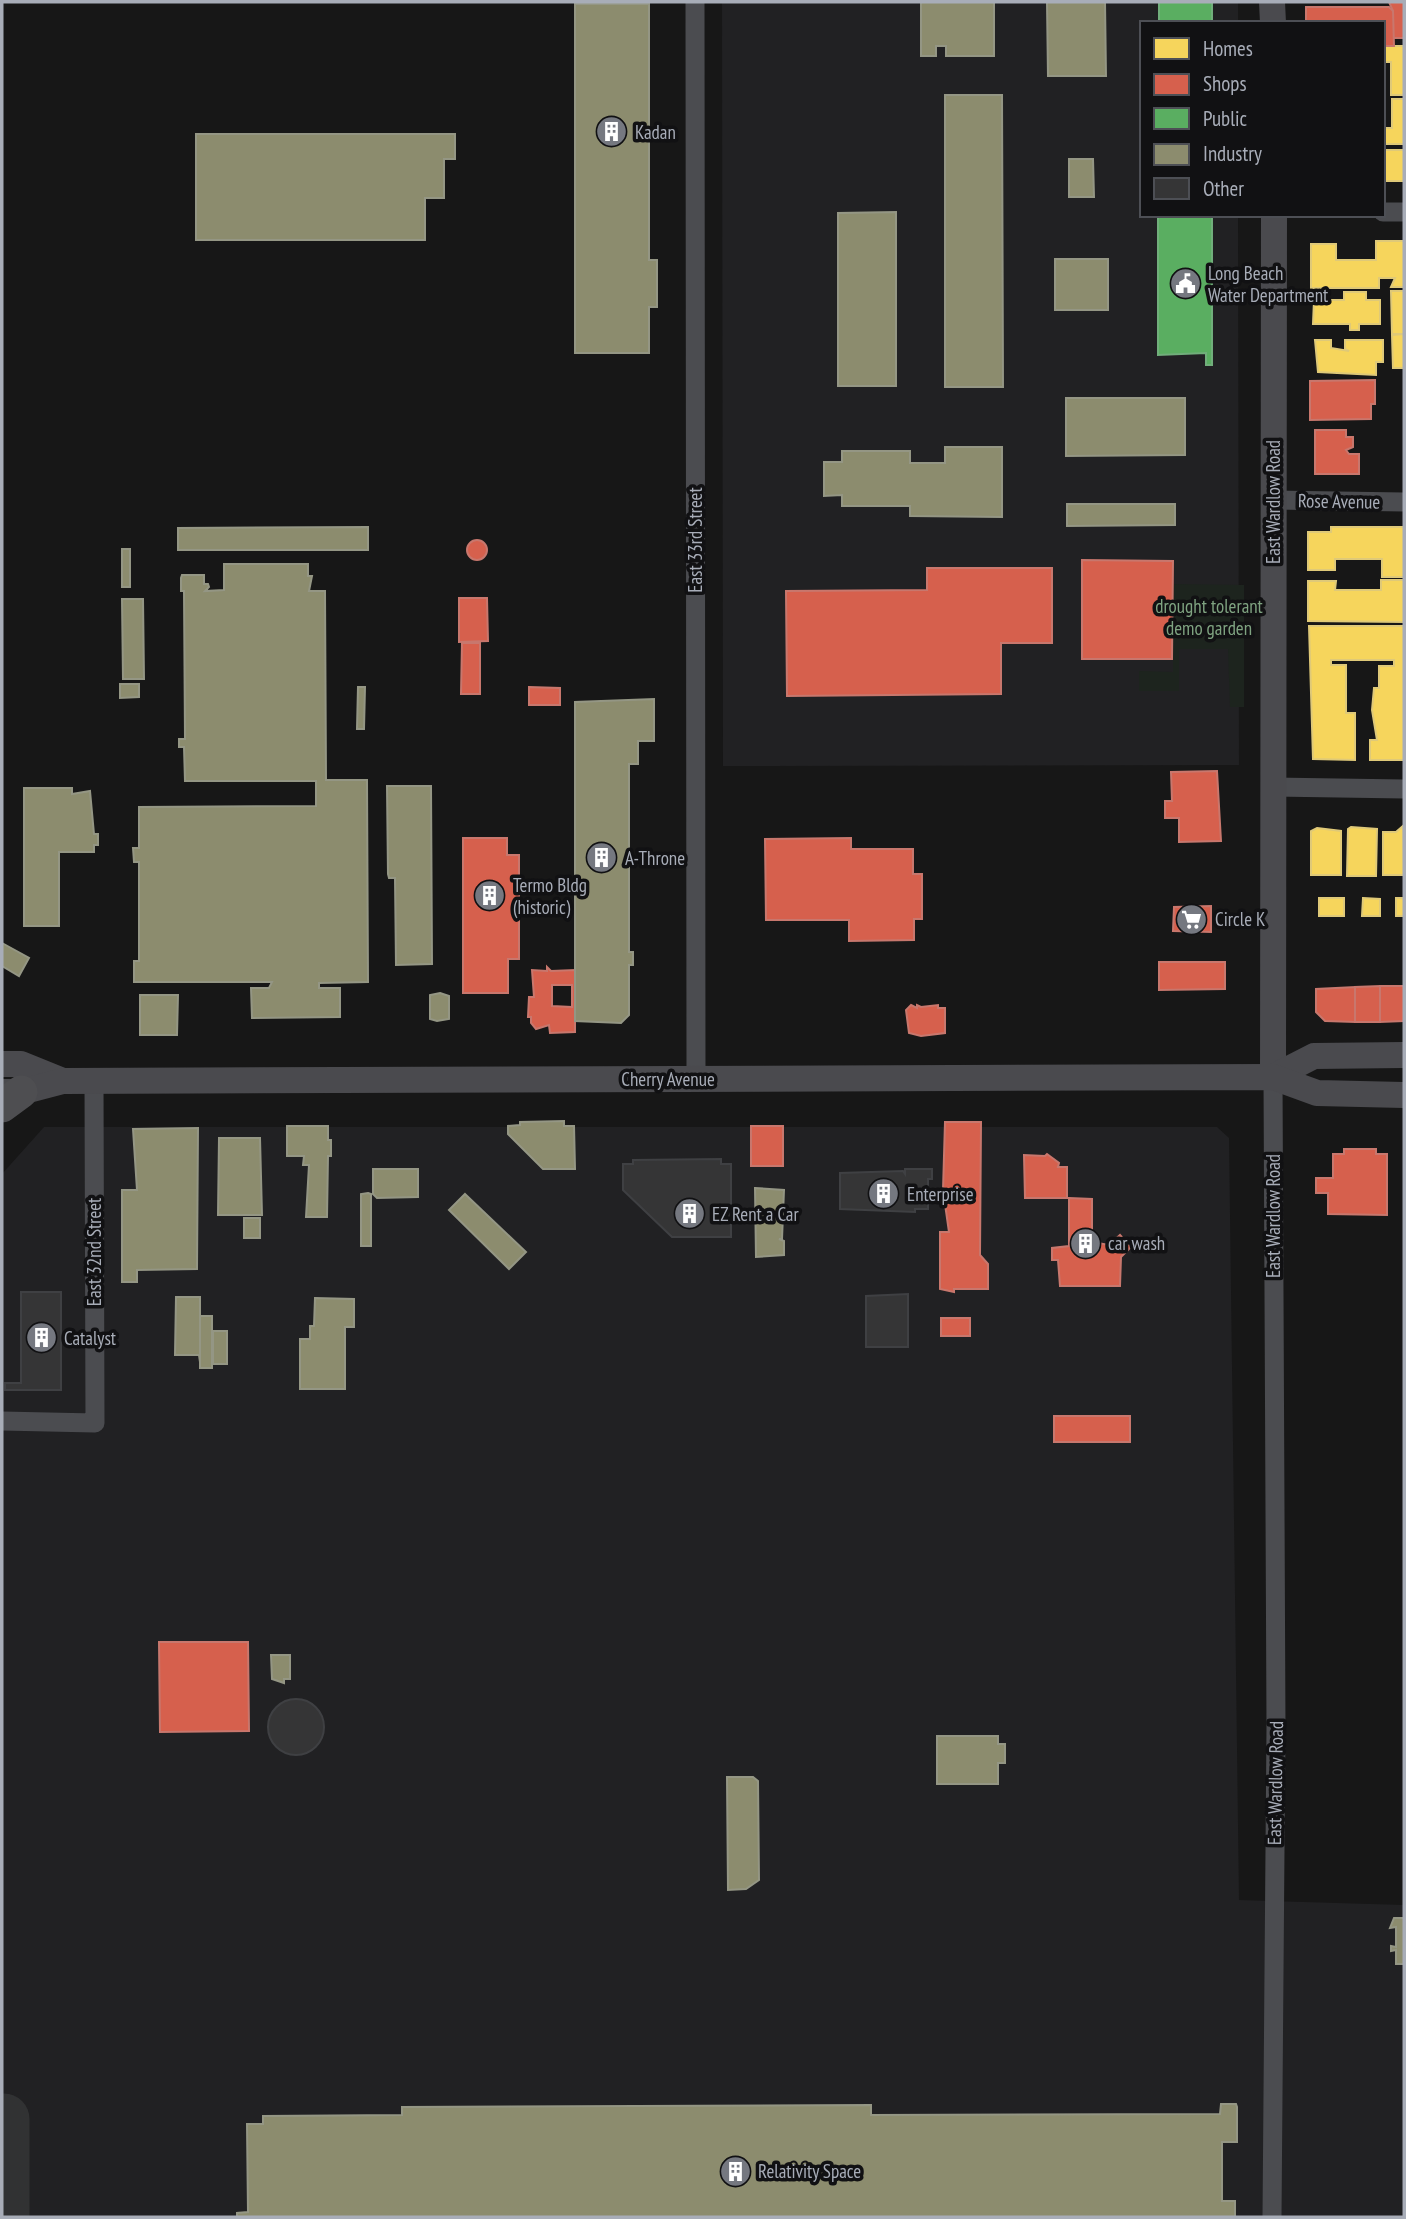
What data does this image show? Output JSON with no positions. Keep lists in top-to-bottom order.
{
  "streets": {
    "main road": ["East Wardlow Road", "Cherry Avenue"],
    "street": ["Rose Avenue", "East 33rd Street", "East 32nd Street"]
  },
  "crossings": [
    ["Rose Avenue", "East Wardlow Road"],
    ["East Wardlow Road", "Cherry Avenue"],
    ["East 33rd Street", "Cherry Avenue"],
    ["Cherry Avenue", "East 32nd Street"]
  ],
  "parks": ["drought tolerant demo garden"],
  "places": {
    "building": [
      "Kadan",
      "A-Throne",
      "Termo Bldg (historic)",
      "Enterprise",
      "EZ Rent a Car",
      "car wash",
      "Catalyst",
      "Relativity Space"
    ],
    "public building": ["Long Beach Water Department"],
    "supermarket": ["Circle K"]
  },
  "legend": [
    "Homes",
    "Shops",
    "Public",
    "Industry",
    "Other"
  ]
}
